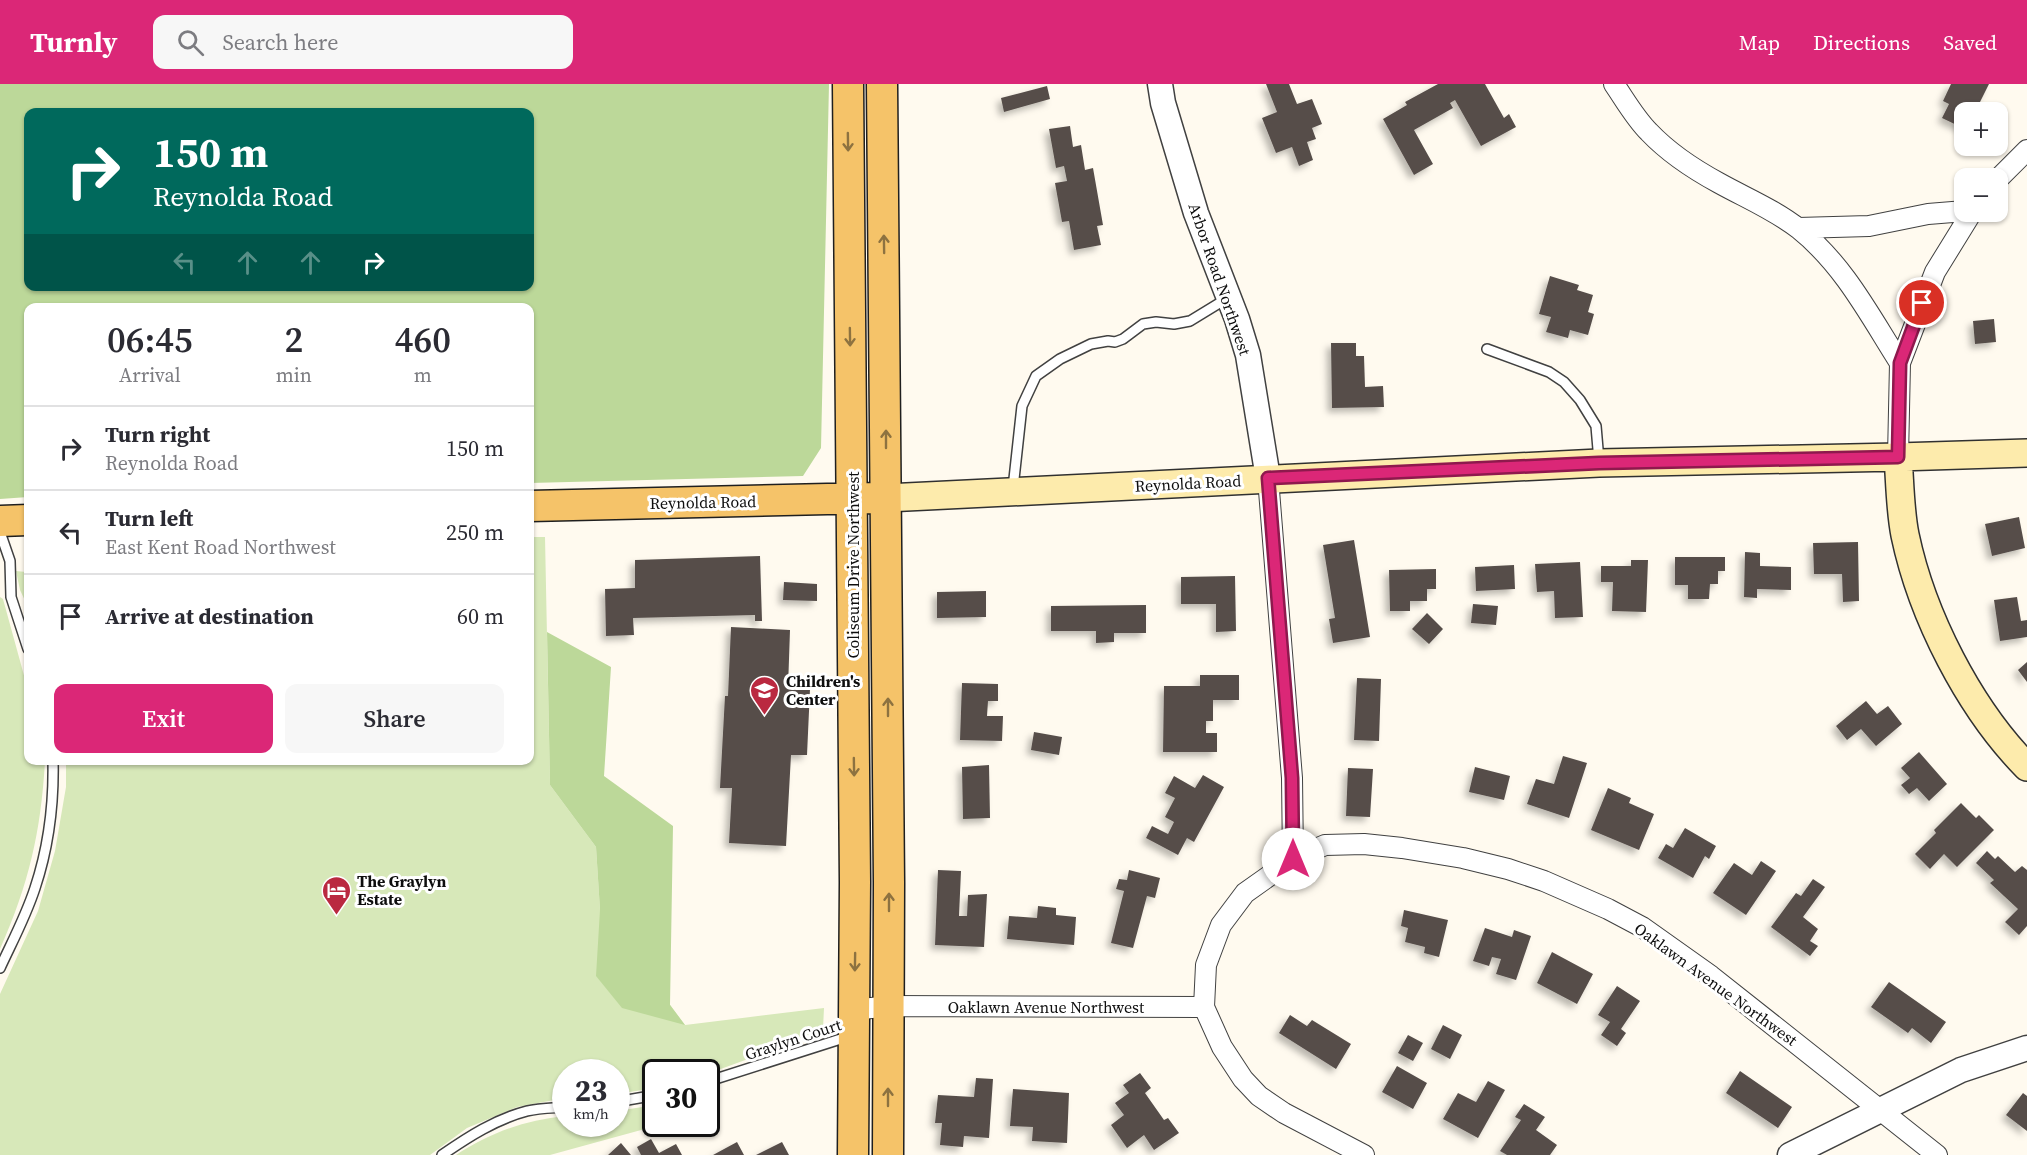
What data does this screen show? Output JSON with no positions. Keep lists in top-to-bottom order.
{
  "streets": {
    "main road": ["Reynolda Road", "Coliseum Drive Northwest"],
    "street": ["Arbor Road Northwest", "Oaklawn Avenue Northwest"],
    "lane": ["Graylyn Court"]
  },
  "crossings": [
    ["Arbor Road Northwest", "Reynolda Road"],
    ["Arbor Road Northwest", "Oaklawn Avenue Northwest"],
    ["Reynolda Road", "Coliseum Drive Northwest"],
    ["Coliseum Drive Northwest", "Oaklawn Avenue Northwest"],
    ["Coliseum Drive Northwest", "Graylyn Court"],
    ["Oaklawn Avenue Northwest", "Graylyn Court"]
  ],
  "places": {
    "school or university": ["Children's Center"],
    "hotel": ["The Graylyn Estate"]
  },
  "page": {
    "header": "Turnly",
    "search": "Search here",
    "nav": ["Map", "Directions", "Saved"],
    "map_buttons": ["+", "−"],
    "turn": ["150 m", "Reynolda Road"],
    "eta": [
      "06:45",
      "Arrival",
      "2",
      "min",
      "460",
      "m"
    ],
    "list": [
      {
        "name": "Turn right",
        "note": "Reynolda Road",
        "value": "150 m"
      },
      {
        "name": "Turn left",
        "note": "East Kent Road Northwest",
        "value": "250 m"
      },
      {
        "name": "Arrive at destination",
        "value": "60 m"
      }
    ],
    "buttons": ["Exit", "Share"],
    "speed": "23 km/h",
    "limit": "30"
  }
}
